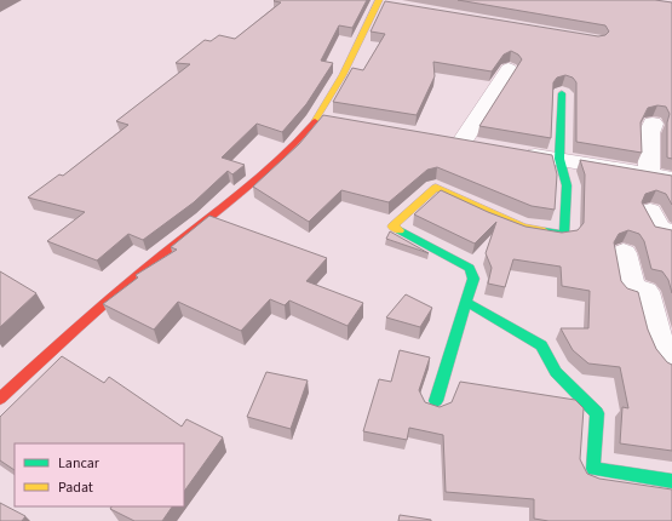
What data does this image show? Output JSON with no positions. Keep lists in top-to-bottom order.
{
  "legend": ["Lancar", "Padat"]
}
